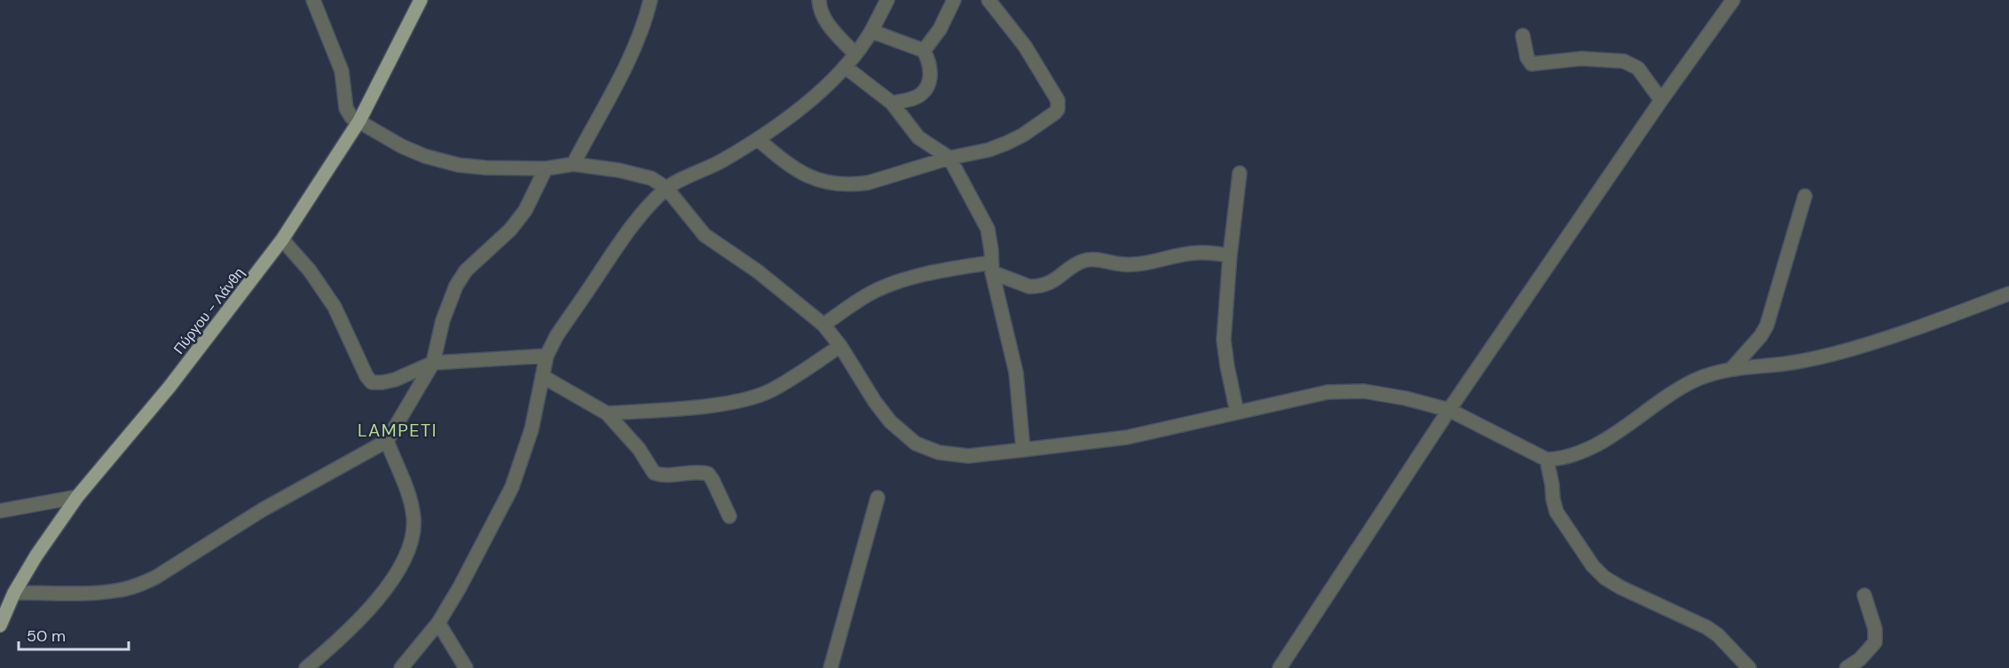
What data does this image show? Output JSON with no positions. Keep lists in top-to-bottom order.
{
  "streets": {
    "main road": ["Πύργου - Λάνθη"]
  },
  "districts": ["LAMPETI"],
  "scale_bar": "50 m"
}
